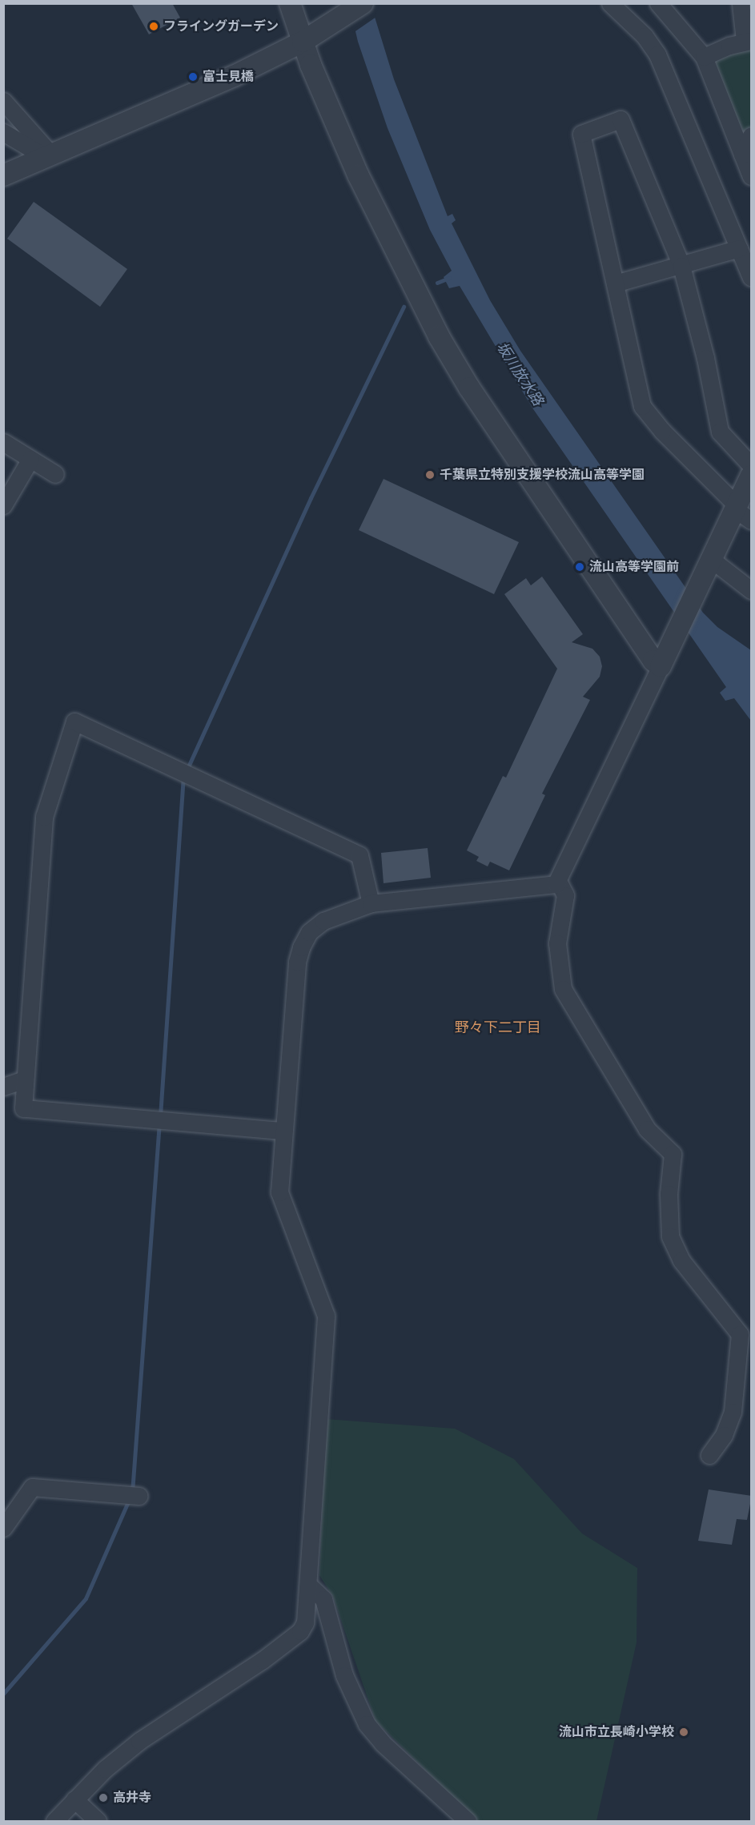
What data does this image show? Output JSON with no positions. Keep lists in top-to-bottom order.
{
  "districts": ["野々下二丁目"],
  "water": ["坂川放水路"],
  "places": [
    "フライングガーデン",
    "富士見橋",
    "千葉県立特別支援学校流山高等学園",
    "流山高等学園前",
    "流山市立長崎小学校",
    "高井寺"
  ]
}
